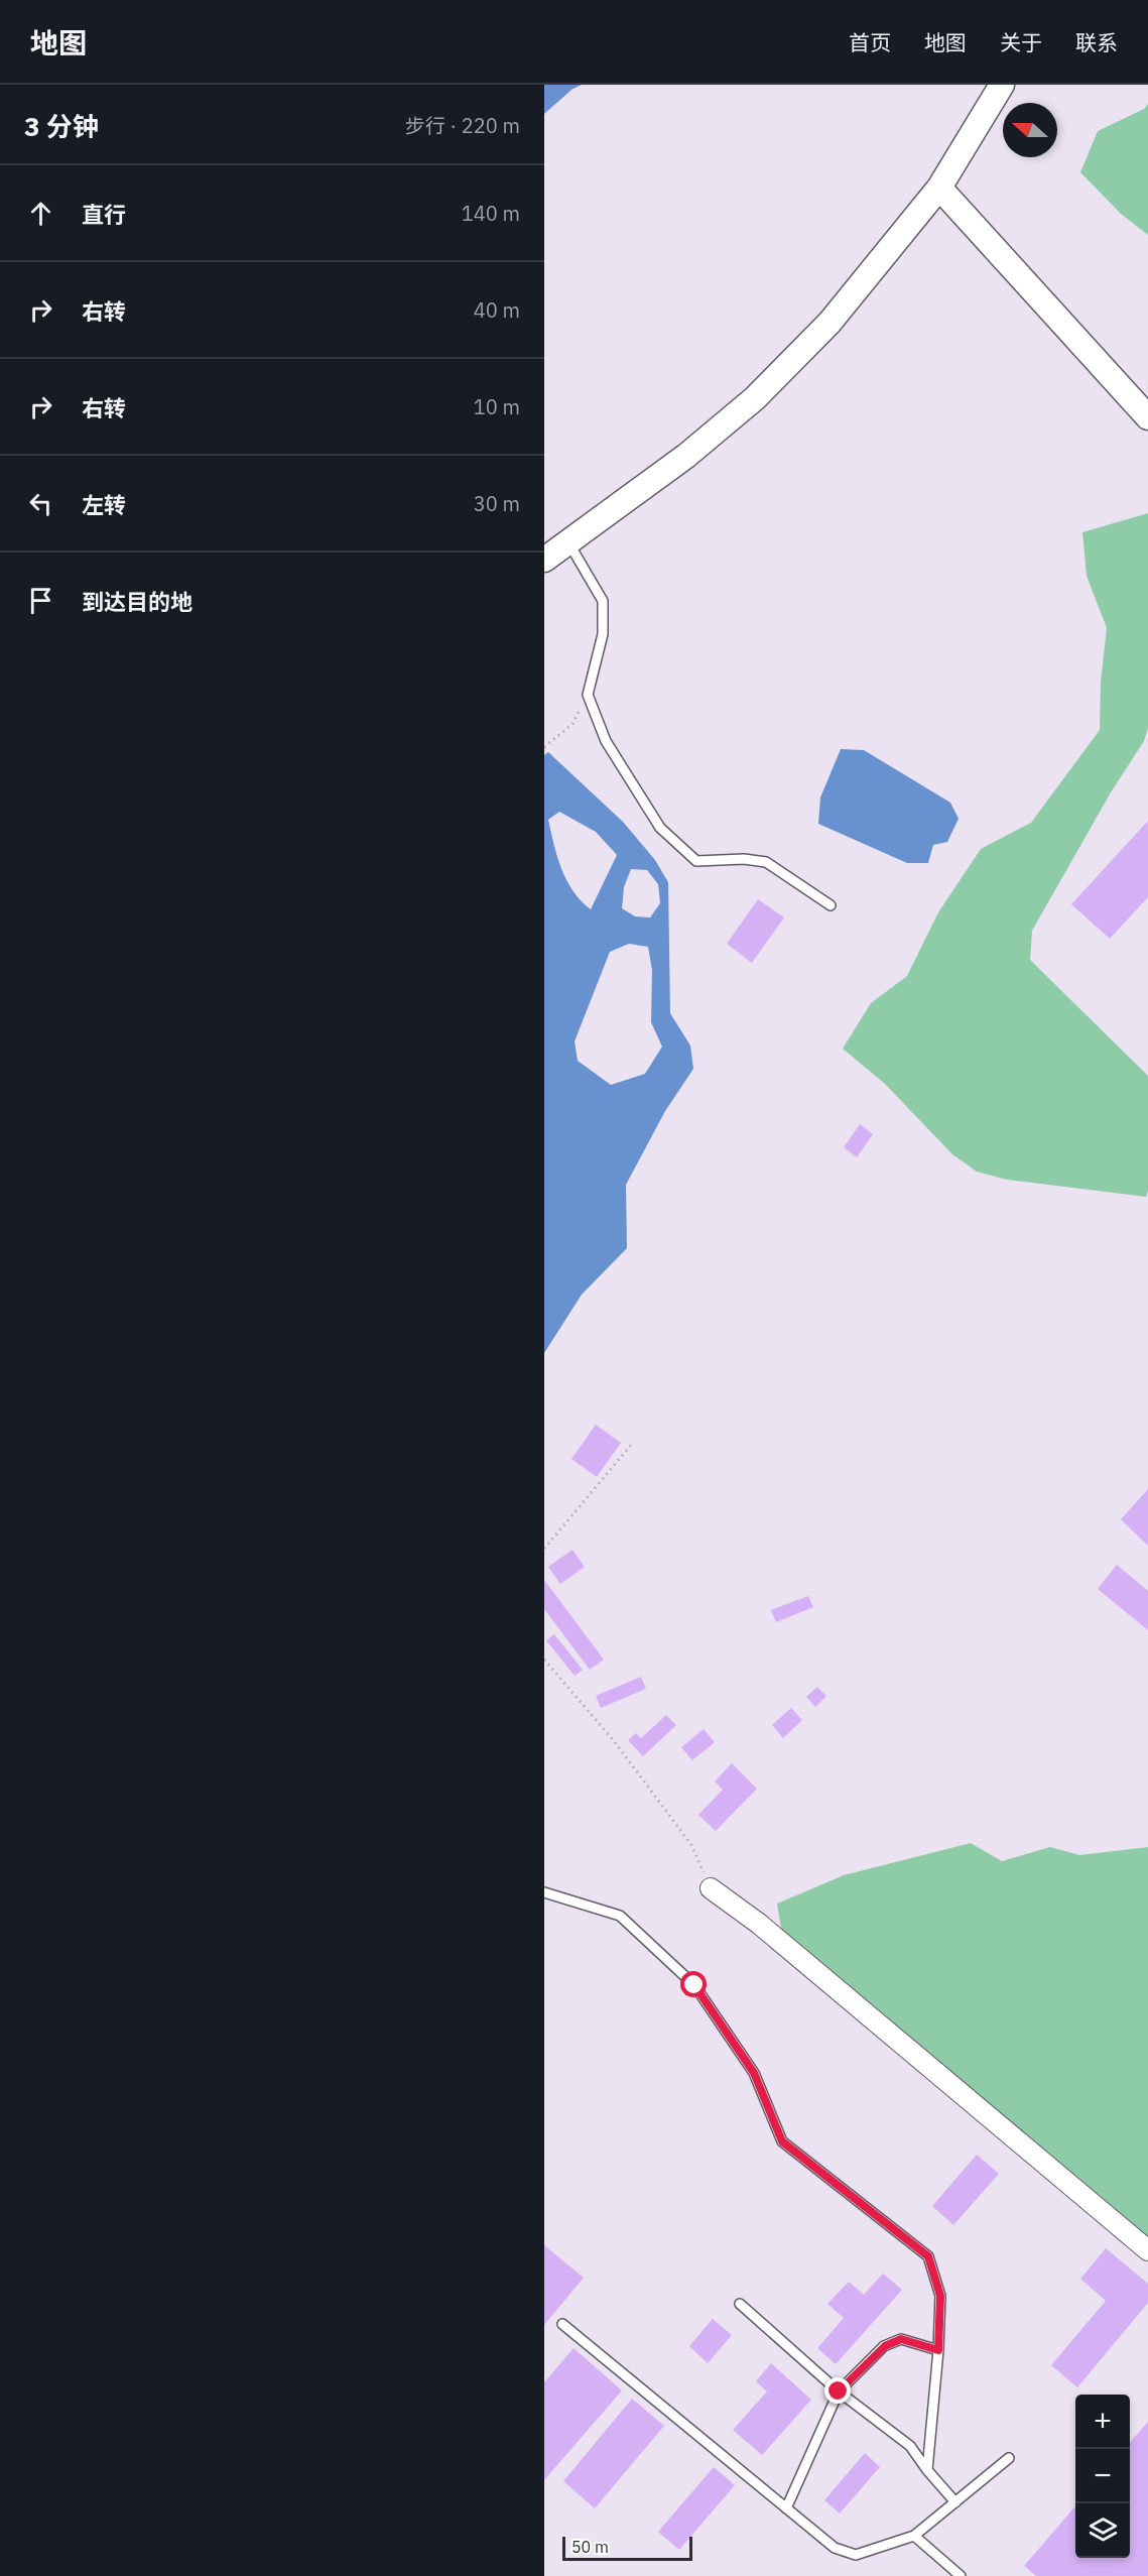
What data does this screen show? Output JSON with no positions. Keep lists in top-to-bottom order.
{
  "scale_bar": "50 m",
  "north": "left",
  "page": {
    "header": "地图",
    "nav": [
      "首页",
      "地图",
      "关于",
      "联系"
    ],
    "heading": ["3 分钟", "步行 · 220 m"],
    "list": [
      ["直行", "140 m"],
      ["右转", "40 m"],
      ["右转", "10 m"],
      ["左转", "30 m"],
      "到达目的地"
    ],
    "map_buttons": ["+", "−"],
    "scale": "50 m"
  }
}
